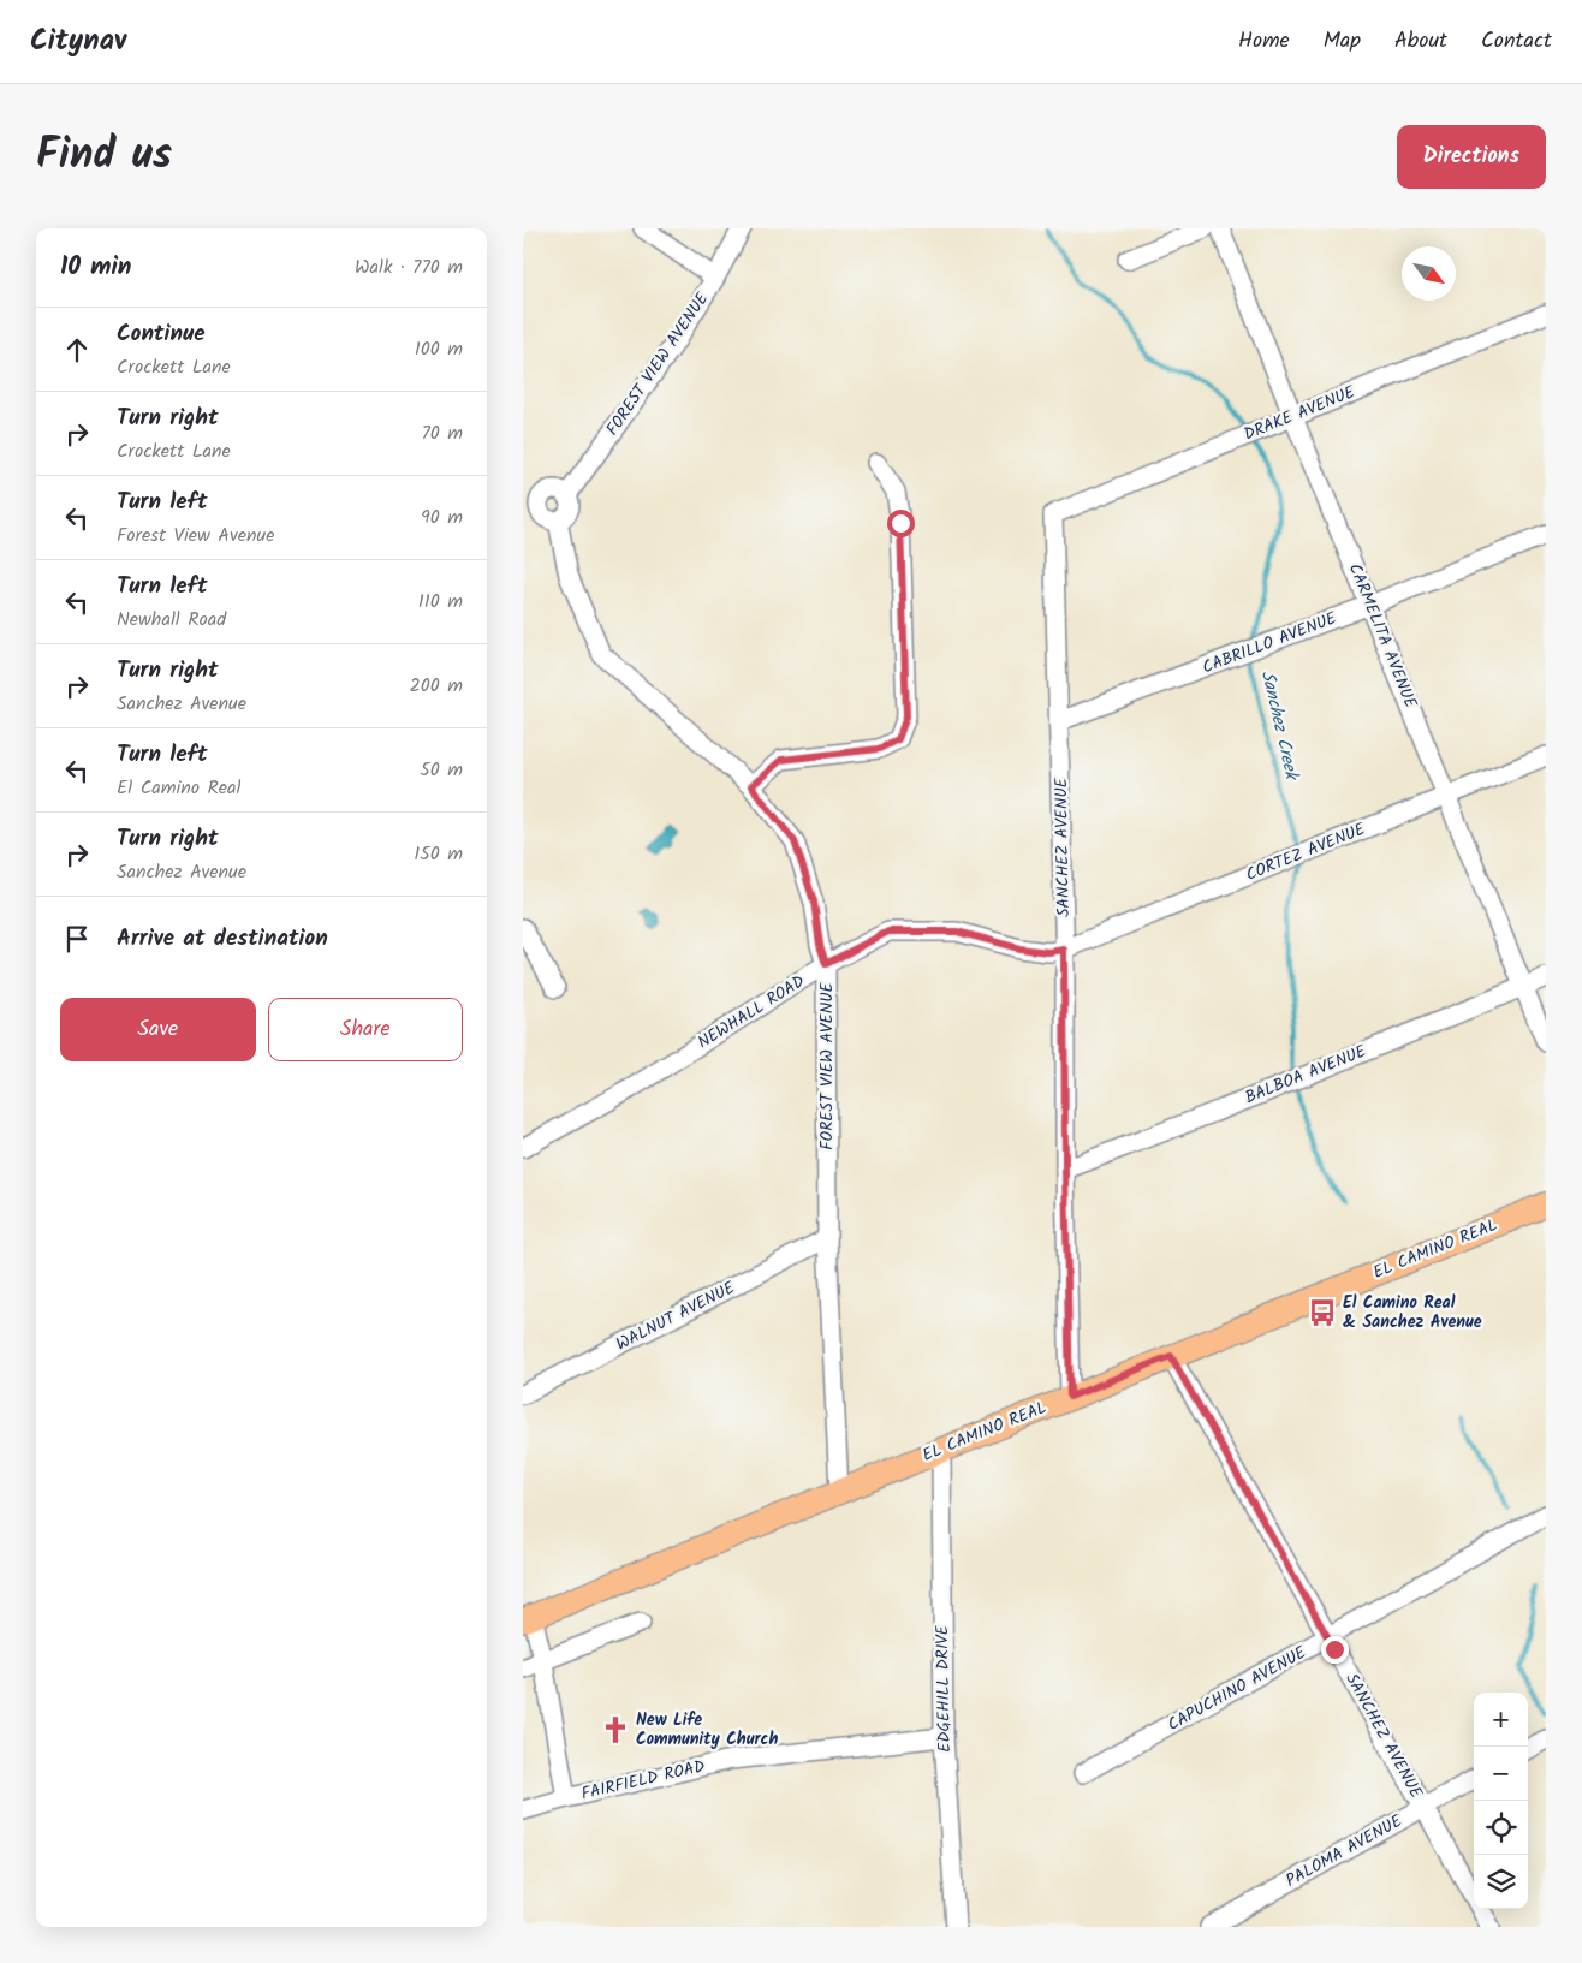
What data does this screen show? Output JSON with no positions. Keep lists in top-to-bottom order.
{
  "streets": {
    "main road": ["EL CAMINO REAL"],
    "street": [
      "FOREST VIEW AVENUE",
      "DRAKE AVENUE",
      "CARMELITA AVENUE",
      "CABRILLO AVENUE",
      "SANCHEZ AVENUE",
      "CORTEZ AVENUE",
      "NEWHALL ROAD",
      "BALBOA AVENUE",
      "WALNUT AVENUE",
      "EDGEHILL DRIVE",
      "CAPUCHINO AVENUE",
      "FAIRFIELD ROAD",
      "PALOMA AVENUE"
    ]
  },
  "crossings": [
    ["FOREST VIEW AVENUE", "NEWHALL ROAD"],
    ["FOREST VIEW AVENUE", "EL CAMINO REAL"],
    ["FOREST VIEW AVENUE", "WALNUT AVENUE"],
    ["DRAKE AVENUE", "CARMELITA AVENUE"],
    ["DRAKE AVENUE", "SANCHEZ AVENUE"],
    ["CARMELITA AVENUE", "CABRILLO AVENUE"],
    ["CARMELITA AVENUE", "CORTEZ AVENUE"],
    ["CARMELITA AVENUE", "BALBOA AVENUE"],
    ["CABRILLO AVENUE", "SANCHEZ AVENUE"],
    ["SANCHEZ AVENUE", "CORTEZ AVENUE"],
    ["SANCHEZ AVENUE", "NEWHALL ROAD"],
    ["SANCHEZ AVENUE", "BALBOA AVENUE"],
    ["SANCHEZ AVENUE", "EL CAMINO REAL"],
    ["SANCHEZ AVENUE", "CAPUCHINO AVENUE"],
    ["SANCHEZ AVENUE", "PALOMA AVENUE"],
    ["CORTEZ AVENUE", "NEWHALL ROAD"],
    ["EL CAMINO REAL", "EDGEHILL DRIVE"],
    ["EDGEHILL DRIVE", "FAIRFIELD ROAD"]
  ],
  "water": ["Sanchez Creek"],
  "places": {
    "bus stop": ["El Camino Real & Sanchez Avenue"],
    "church": ["New Life Community Church"]
  },
  "north": "bottom right",
  "page": {
    "header": "Citynav",
    "nav": [
      "Home",
      "Map",
      "About",
      "Contact"
    ],
    "title": "Find us",
    "buttons": [
      "Directions",
      ["Save", "Share"]
    ],
    "heading": ["10 min", "Walk · 770 m"],
    "list": [
      ["Continue", "Crockett Lane", "100 m"],
      ["Turn right", "Crockett Lane", "70 m"],
      ["Turn left", "Forest View Avenue", "90 m"],
      ["Turn left", "Newhall Road", "110 m"],
      ["Turn right", "Sanchez Avenue", "200 m"],
      ["Turn left", "El Camino Real", "50 m"],
      ["Turn right", "Sanchez Avenue", "150 m"],
      "Arrive at destination"
    ],
    "map_buttons": ["+", "−"]
  }
}
